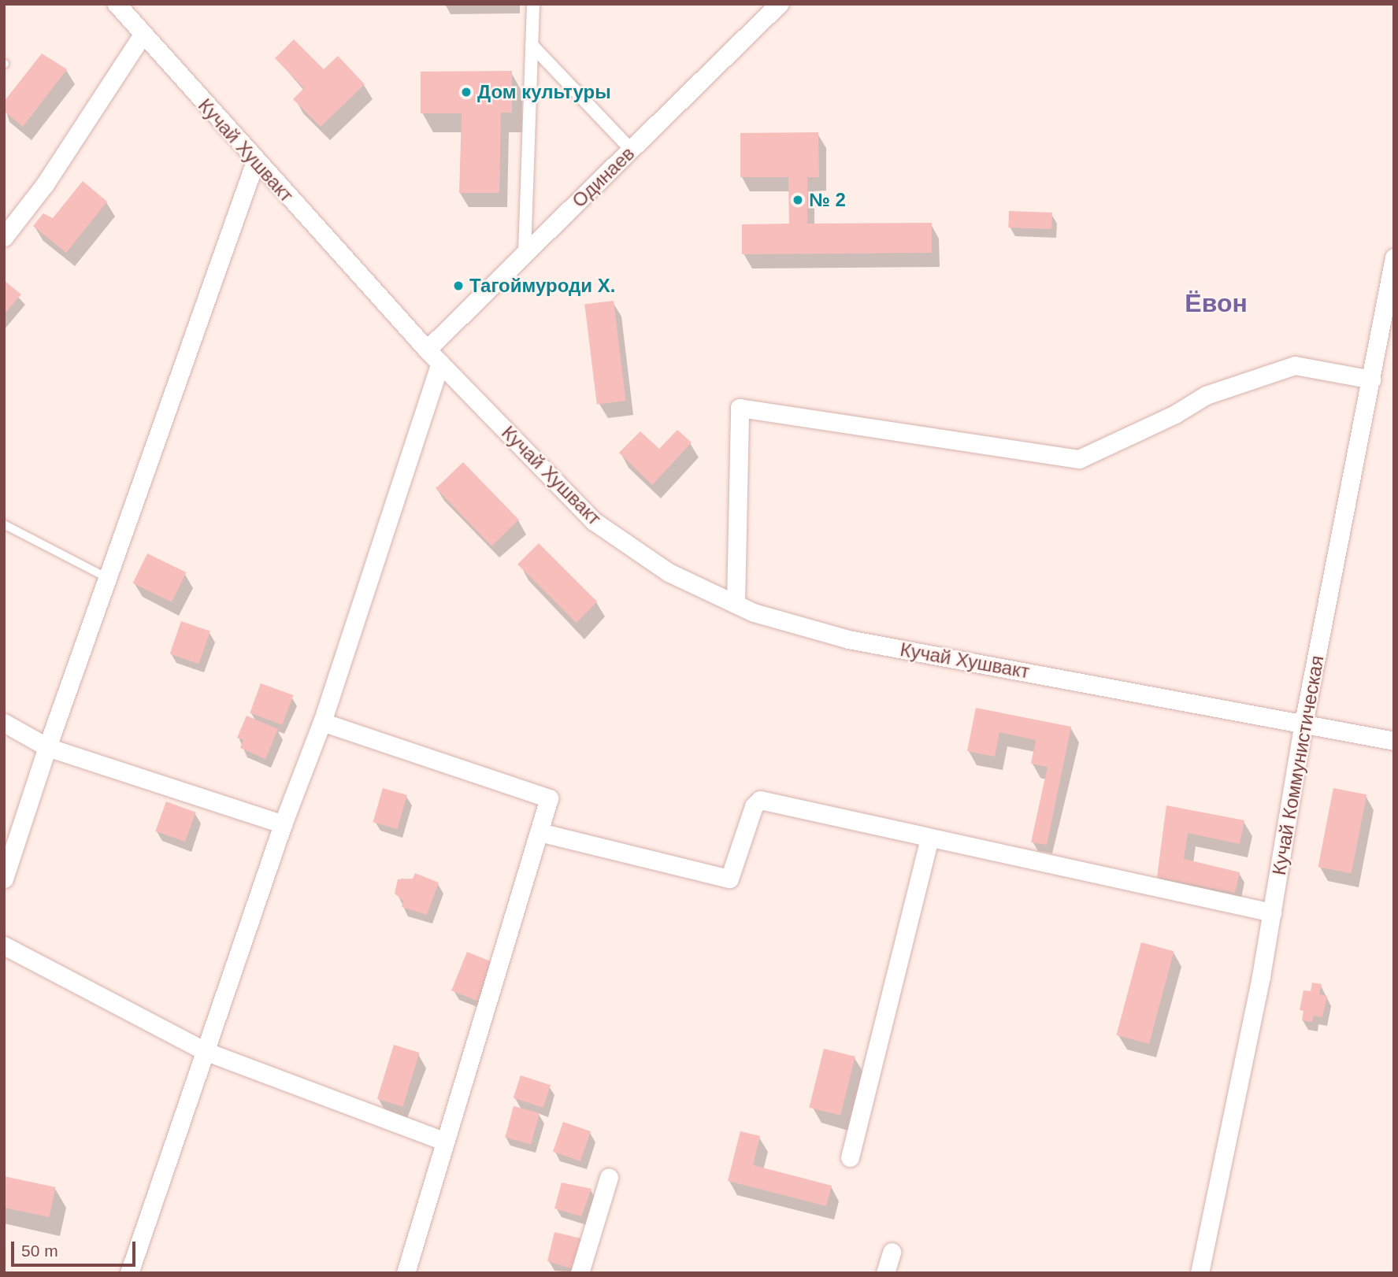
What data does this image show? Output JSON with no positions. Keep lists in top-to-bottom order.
{
  "streets": {
    "street": ["Кучай Хушвакт", "Одинаев", "Кучай Коммунистическая"]
  },
  "crossings": [
    ["Кучай Хушвакт", "Одинаев"],
    ["Кучай Хушвакт", "Кучай Коммунистическая"]
  ],
  "districts": ["Ёвон"],
  "places": ["Дом культуры", "№ 2", "Тагоймуроди Х."],
  "scale_bar": "50 m"
}
